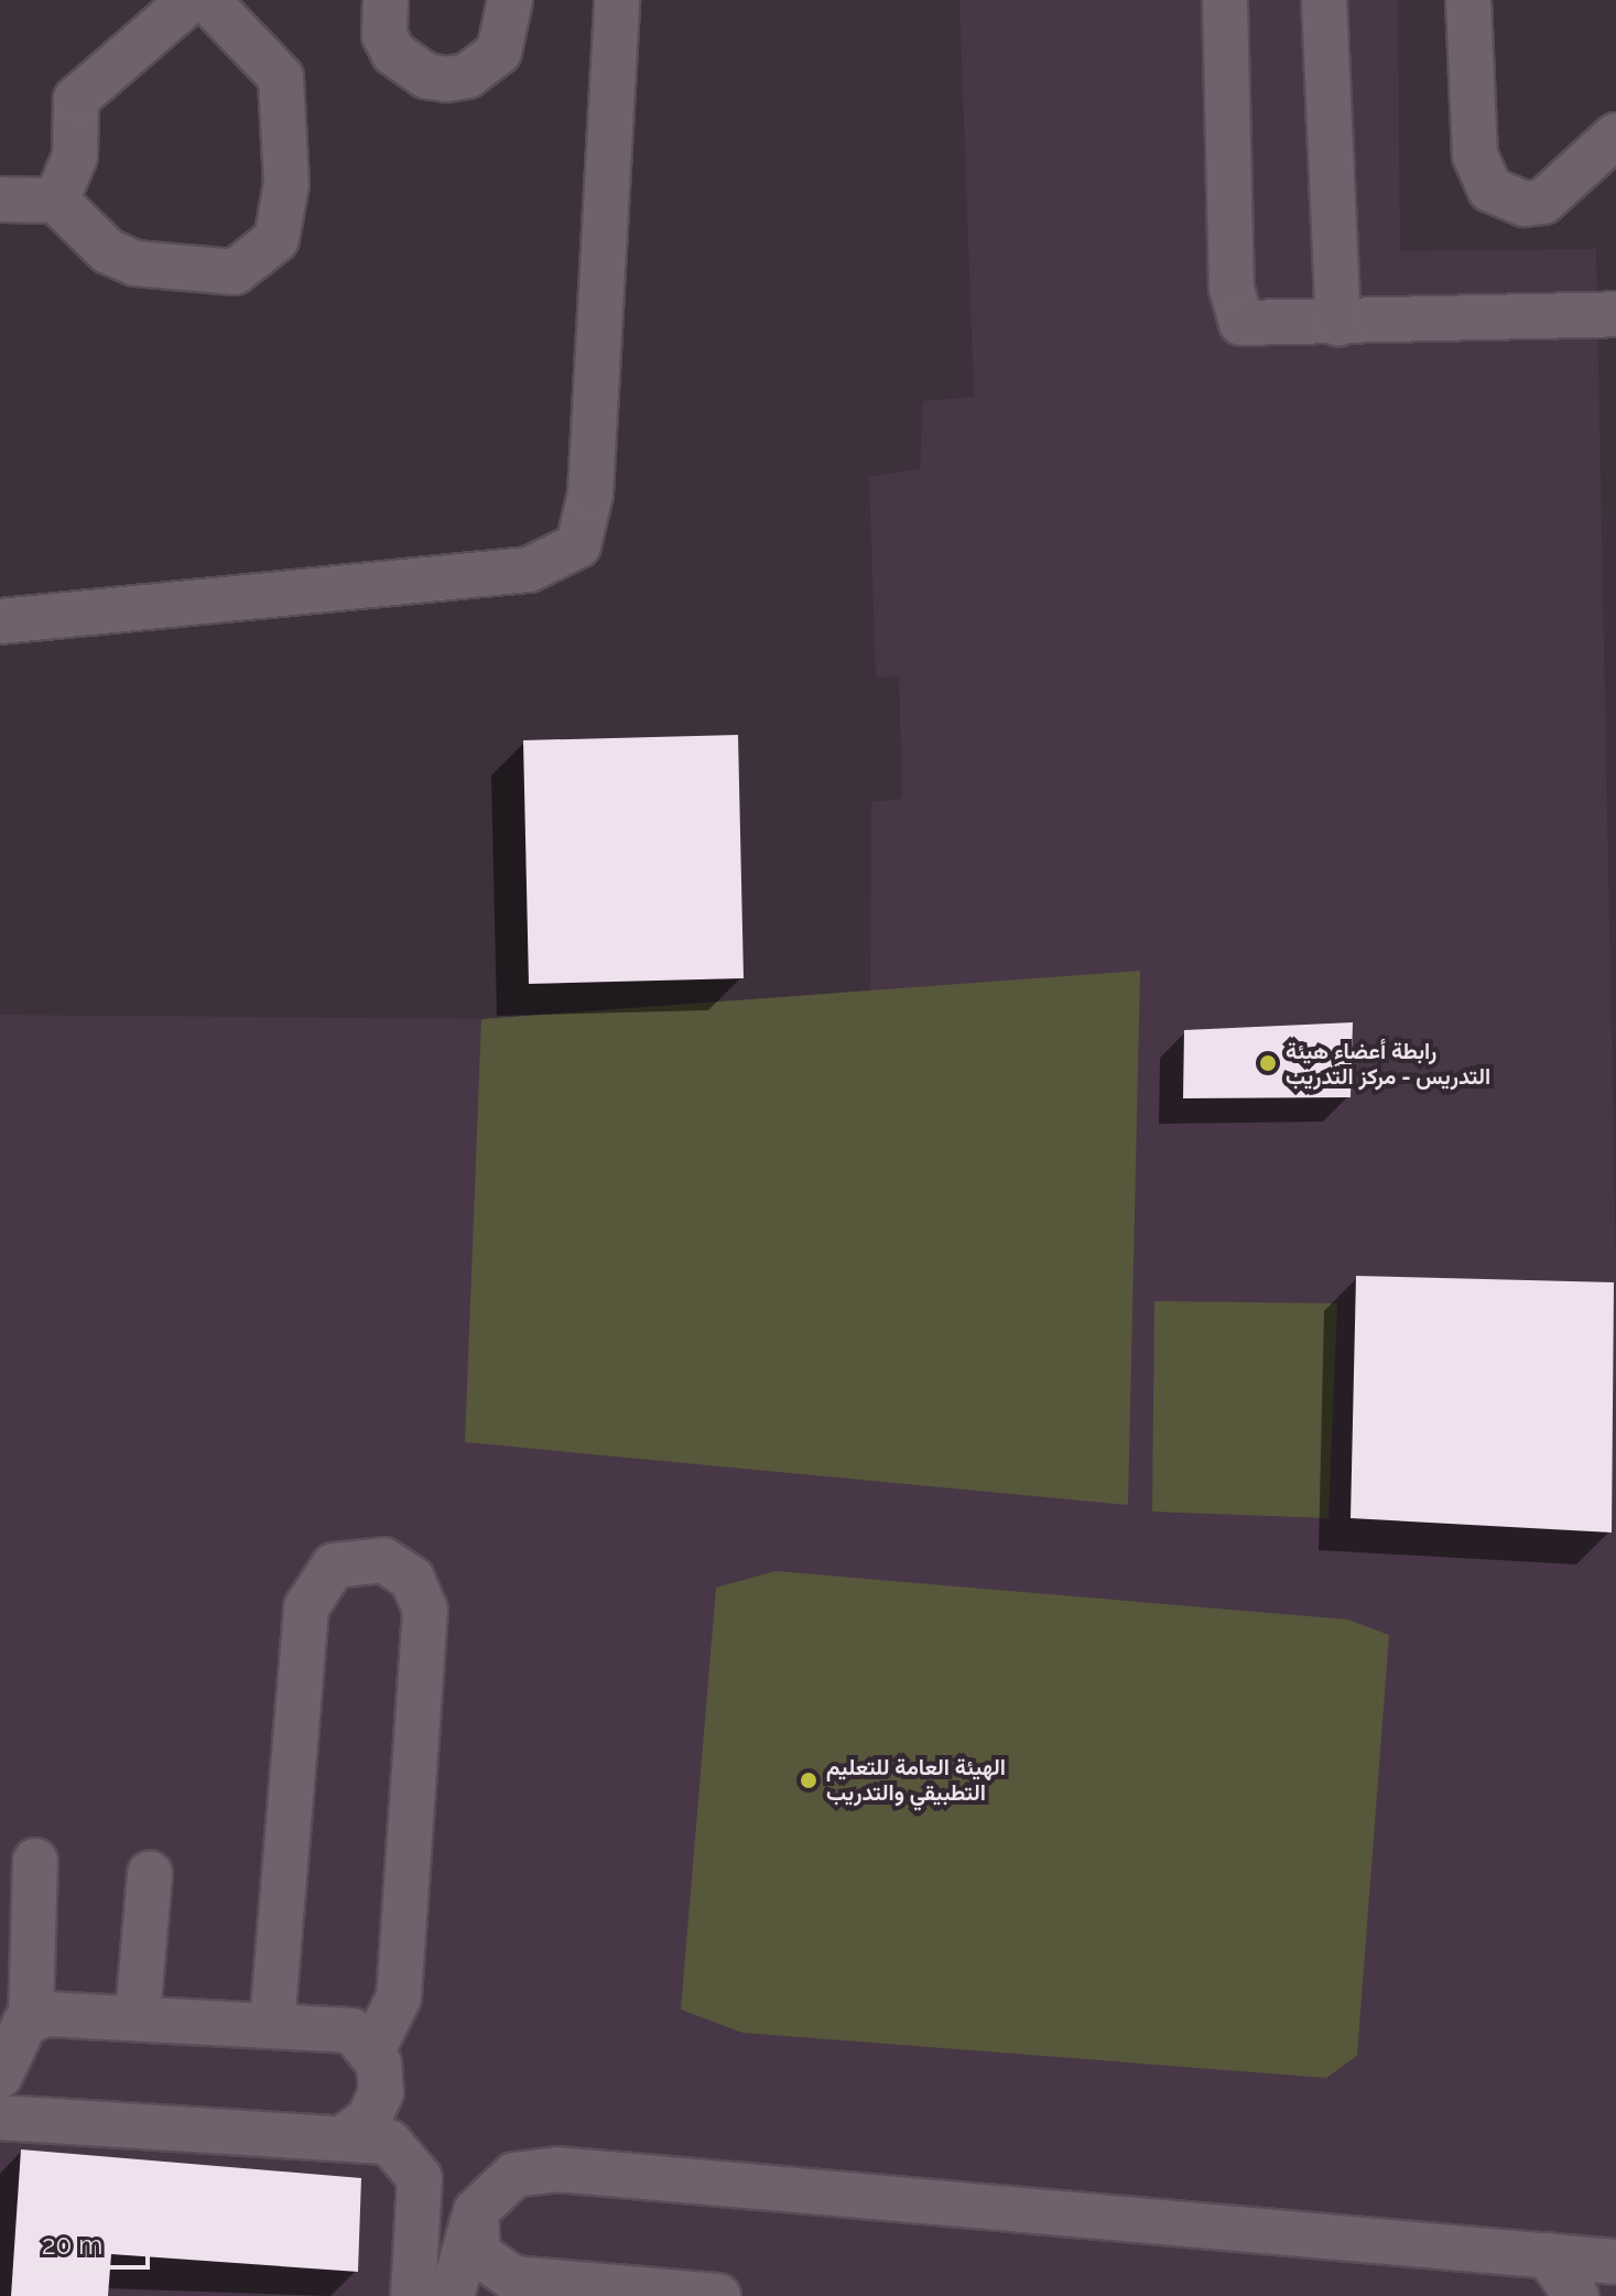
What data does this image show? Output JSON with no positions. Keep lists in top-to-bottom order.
{
  "places": ["رابطة أعضاء هيئة التدريس - مركز التدريب", "الهيئة العامة للتعليم التطبيقي والتدريب"],
  "scale_bar": "20 m"
}
